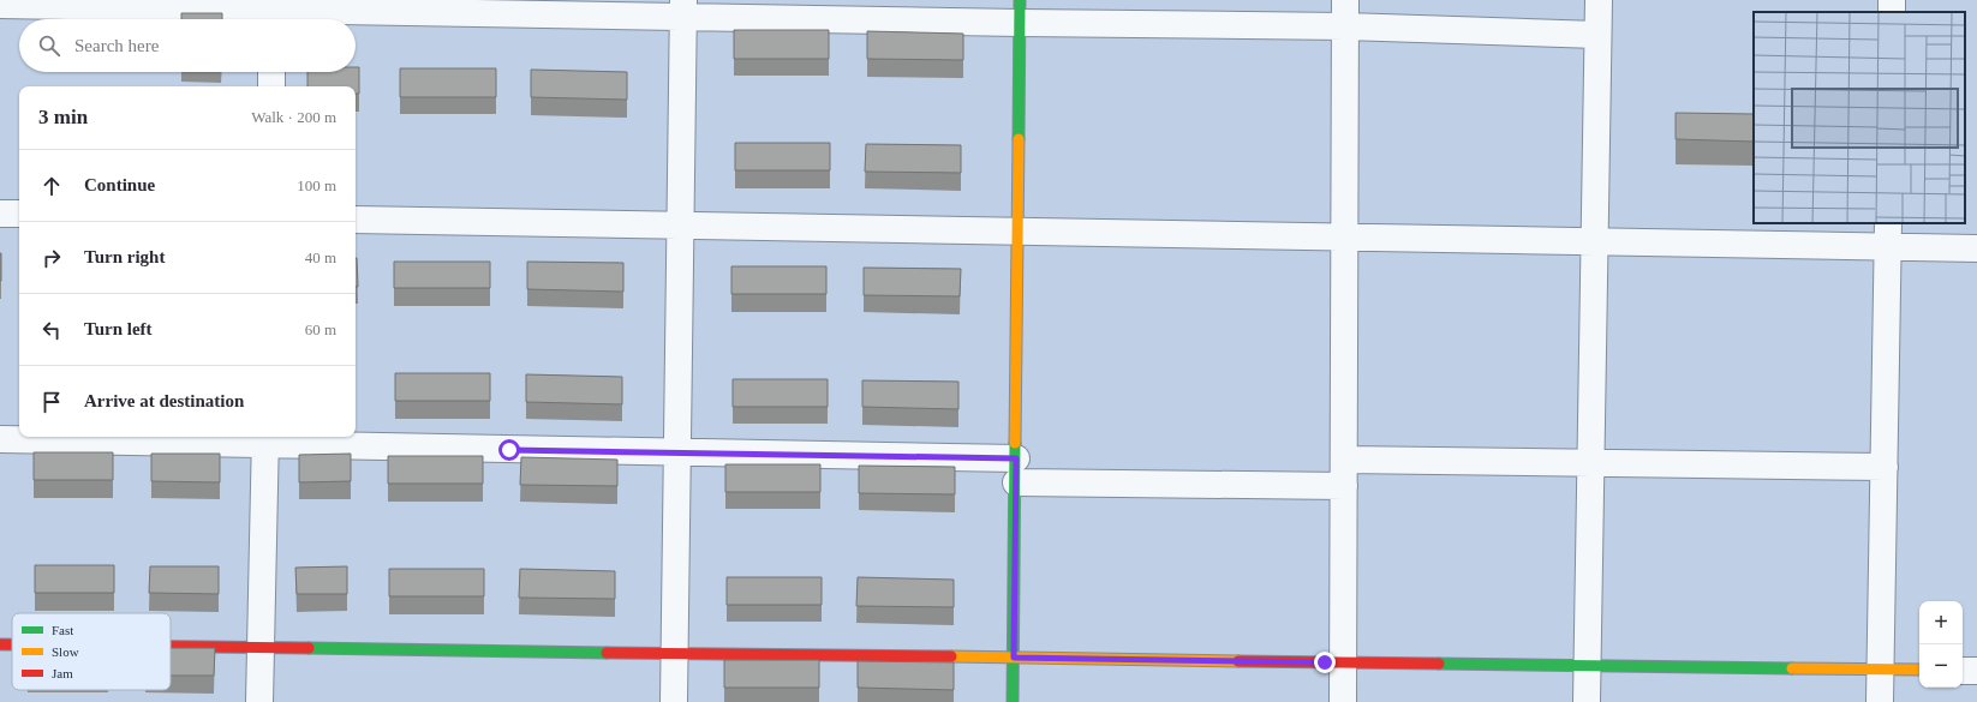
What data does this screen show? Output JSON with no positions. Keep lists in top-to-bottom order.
{
  "legend": ["Fast", "Slow", "Jam"],
  "page": {
    "search": "Search here",
    "heading": ["3 min", "Walk · 200 m"],
    "list": [
      ["Continue", "100 m"],
      ["Turn right", "40 m"],
      ["Turn left", "60 m"],
      "Arrive at destination"
    ],
    "map_buttons": ["+", "−"]
  }
}
